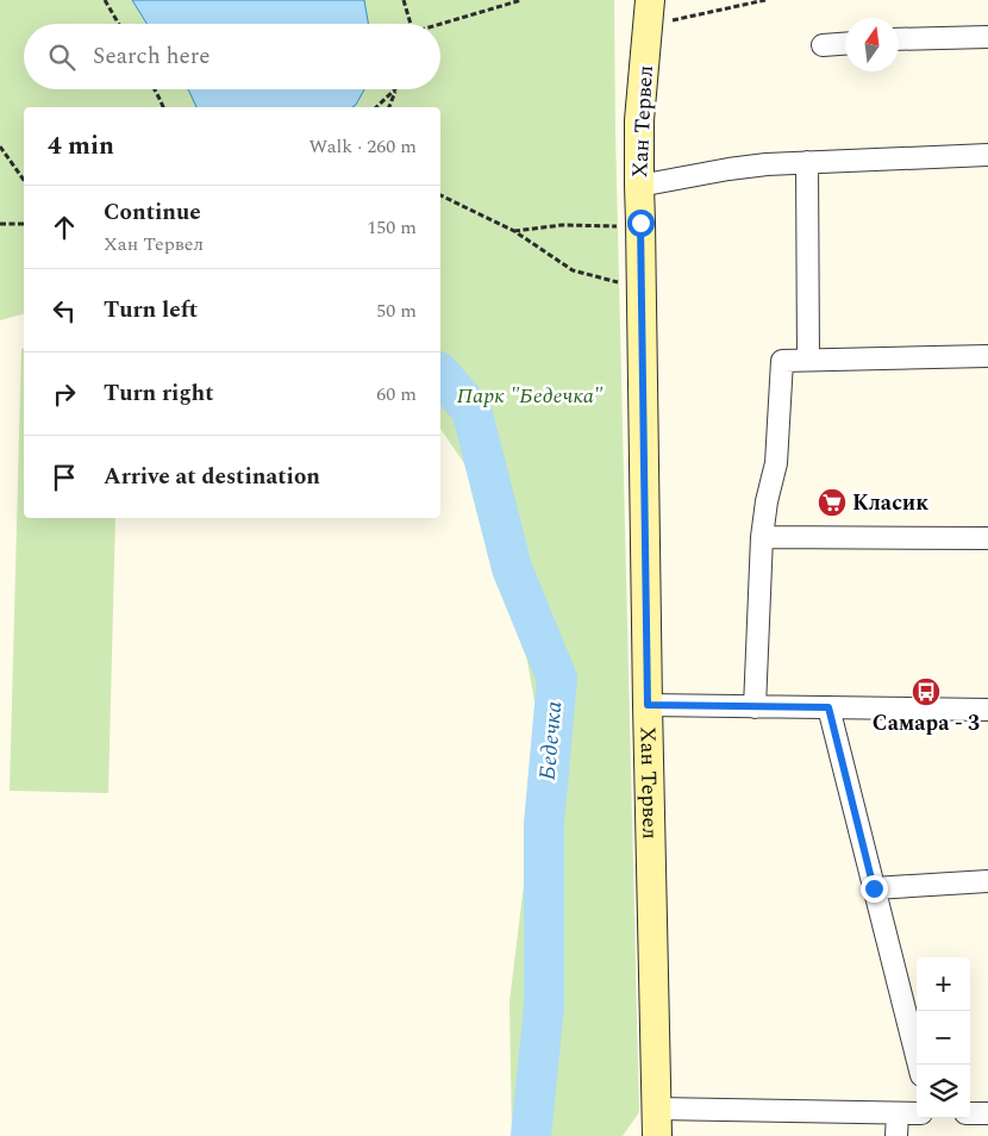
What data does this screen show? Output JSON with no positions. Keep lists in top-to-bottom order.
{
  "streets": {
    "street": ["Хан Тервел"]
  },
  "water": ["Бедечка"],
  "parks": ["Парк \"Бедечка\""],
  "places": {
    "supermarket": ["Класик"],
    "bus stop": ["Самара - 3"]
  },
  "north": "top",
  "page": {
    "search": "Search here",
    "heading": ["4 min", "Walk · 260 m"],
    "list": [
      ["Continue", "Хан Тервел", "150 m"],
      ["Turn left", "50 m"],
      ["Turn right", "60 m"],
      "Arrive at destination"
    ],
    "map_buttons": ["+", "−"]
  }
}
